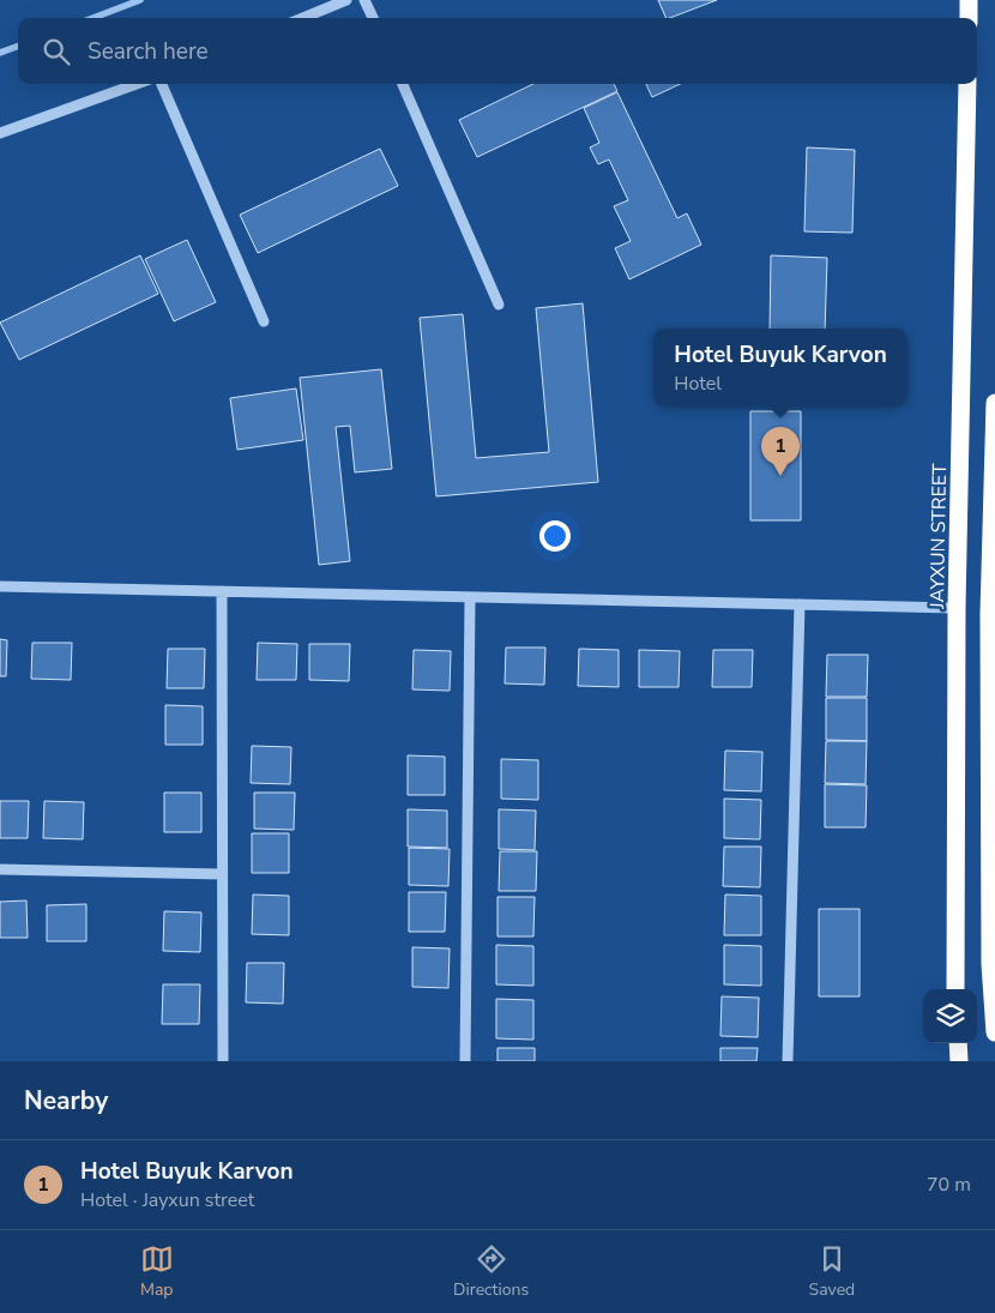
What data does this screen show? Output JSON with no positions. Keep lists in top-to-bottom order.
{
  "streets": {
    "highway": ["JAYXUN STREET"]
  },
  "page": {
    "search": "Search here",
    "popup": ["Hotel Buyuk Karvon", "Hotel"],
    "pins": "1",
    "heading": "Nearby",
    "list": [
      {
        "mark": "1",
        "name": "Hotel Buyuk Karvon",
        "note": "Hotel · Jayxun street",
        "value": "70 m"
      }
    ],
    "nav": ["Map", "Directions", "Saved"]
  }
}
